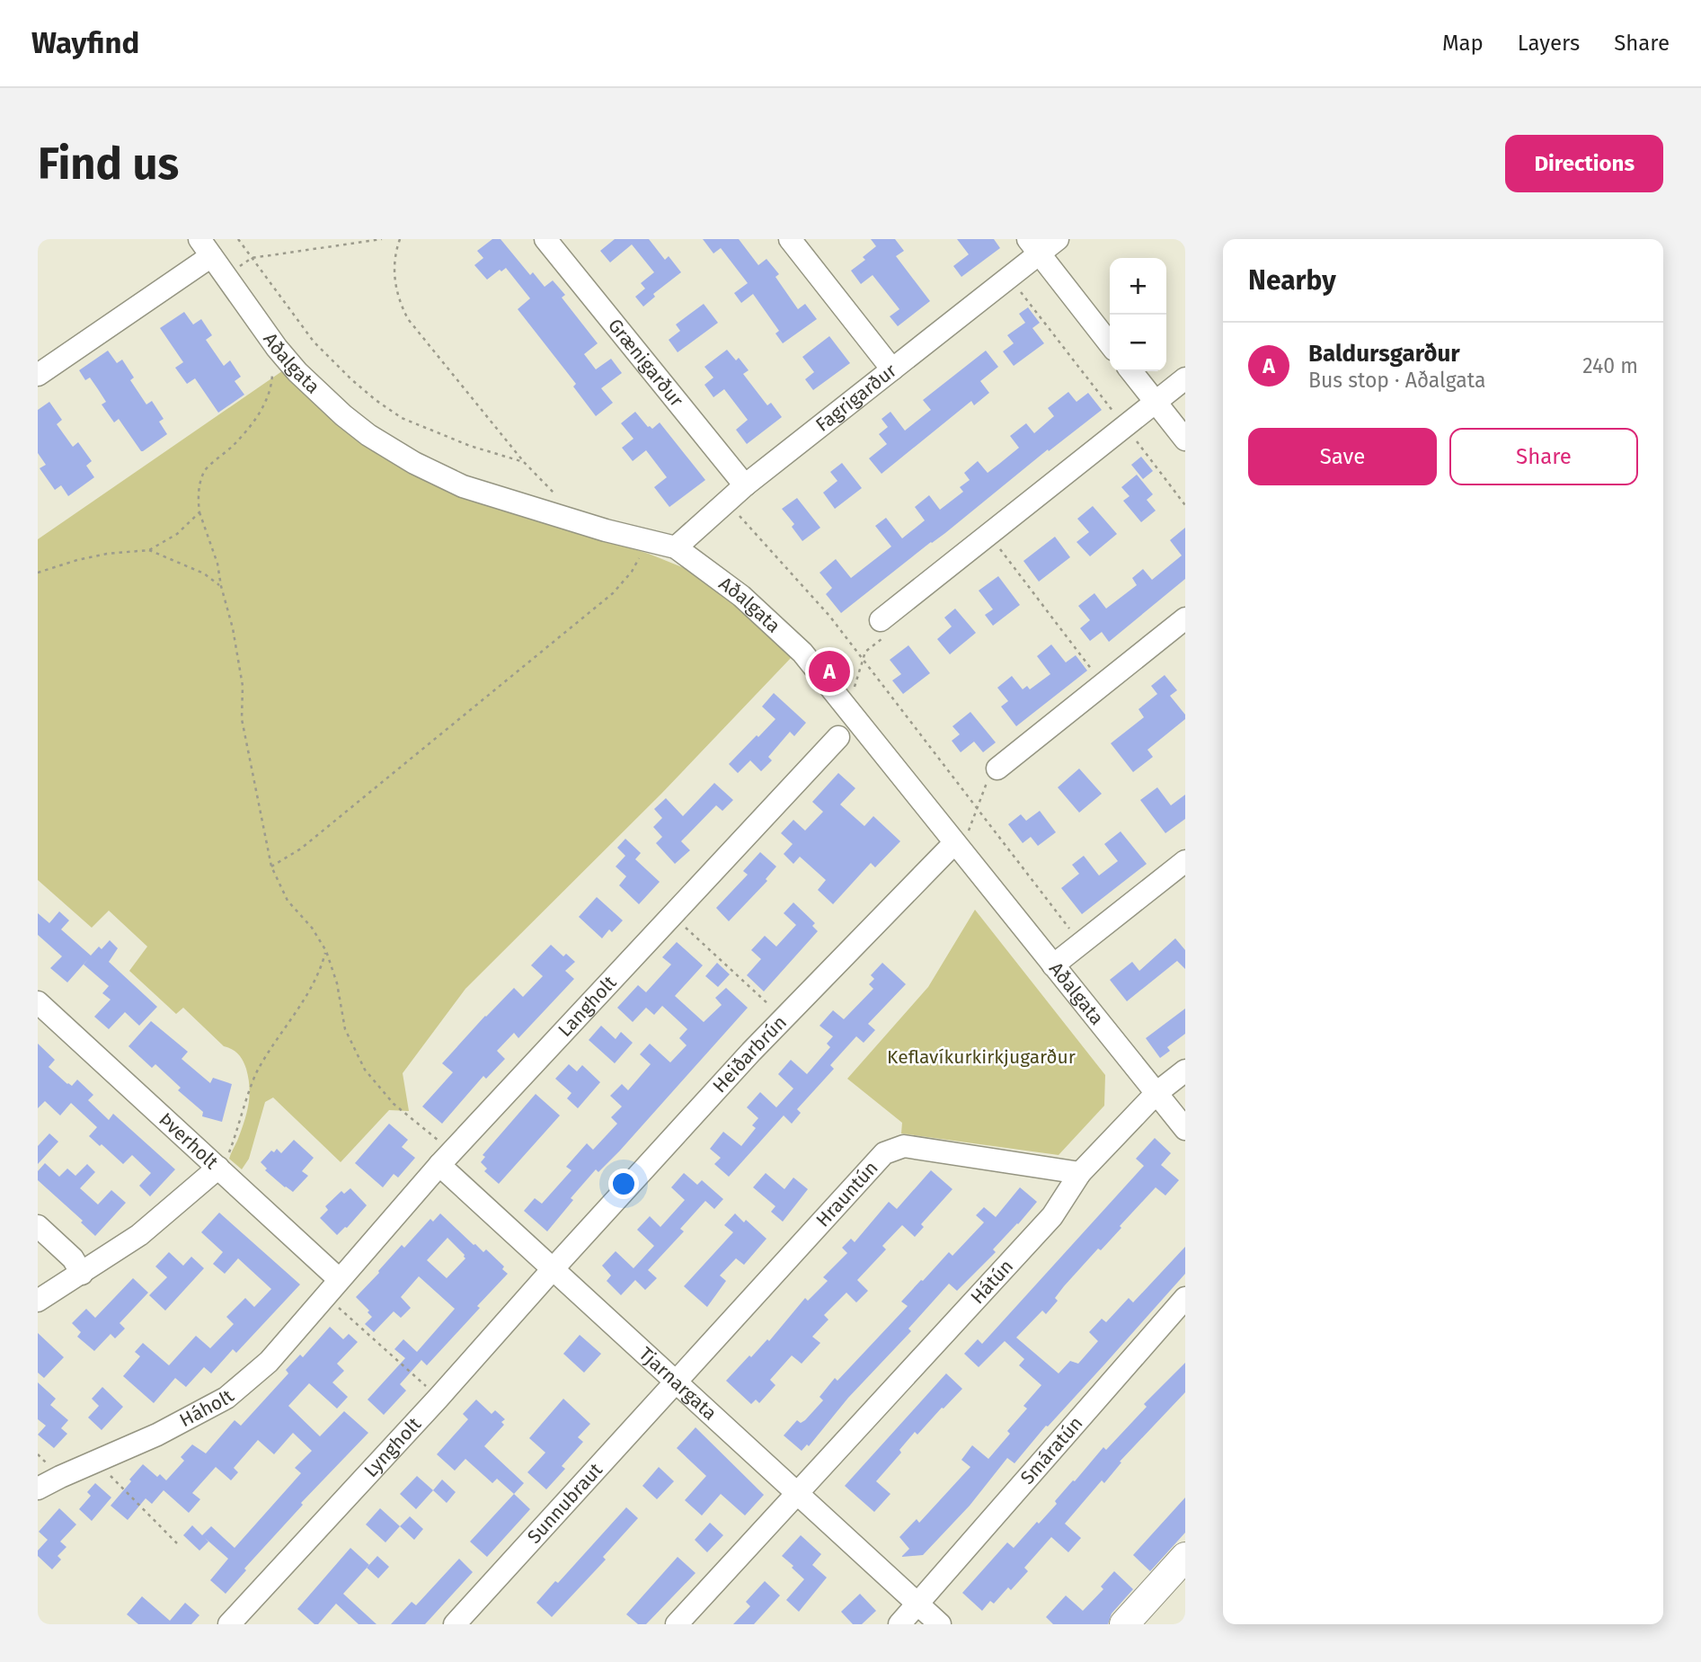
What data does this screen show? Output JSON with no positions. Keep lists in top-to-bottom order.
{
  "streets": {
    "street": [
      "Aðalgata",
      "Grænigarður",
      "Fagrigarður",
      "Langholt",
      "Heiðarbrún",
      "Þverholt",
      "Hrauntún",
      "Hátún",
      "Tjarnargata",
      "Háholt",
      "Lyngholt",
      "Smáratún",
      "Sunnubraut"
    ]
  },
  "crossings": [
    ["Aðalgata", "Fagrigarður"],
    ["Aðalgata", "Heiðarbrún"],
    ["Aðalgata", "Hátún"],
    ["Grænigarður", "Fagrigarður"],
    ["Langholt", "Þverholt"],
    ["Langholt", "Tjarnargata"],
    ["Langholt", "Háholt"],
    ["Heiðarbrún", "Tjarnargata"],
    ["Heiðarbrún", "Lyngholt"],
    ["Þverholt", "Háholt"],
    ["Hrauntún", "Hátún"],
    ["Hrauntún", "Tjarnargata"],
    ["Hrauntún", "Sunnubraut"],
    ["Hátún", "Tjarnargata"],
    ["Tjarnargata", "Lyngholt"],
    ["Tjarnargata", "Smáratún"],
    ["Tjarnargata", "Sunnubraut"]
  ],
  "parks": ["Keflavíkurkirkjugarður"],
  "page": {
    "header": "Wayfind",
    "nav": ["Map", "Layers", "Share"],
    "buttons": [
      "Directions",
      ["Save", "Share"]
    ],
    "title": "Find us",
    "heading": "Nearby",
    "map_buttons": ["+", "−"],
    "list": [
      {
        "mark": "A",
        "name": "Baldursgarður",
        "note": "Bus stop · Aðalgata",
        "value": "240 m"
      }
    ],
    "pins": "A"
  }
}
